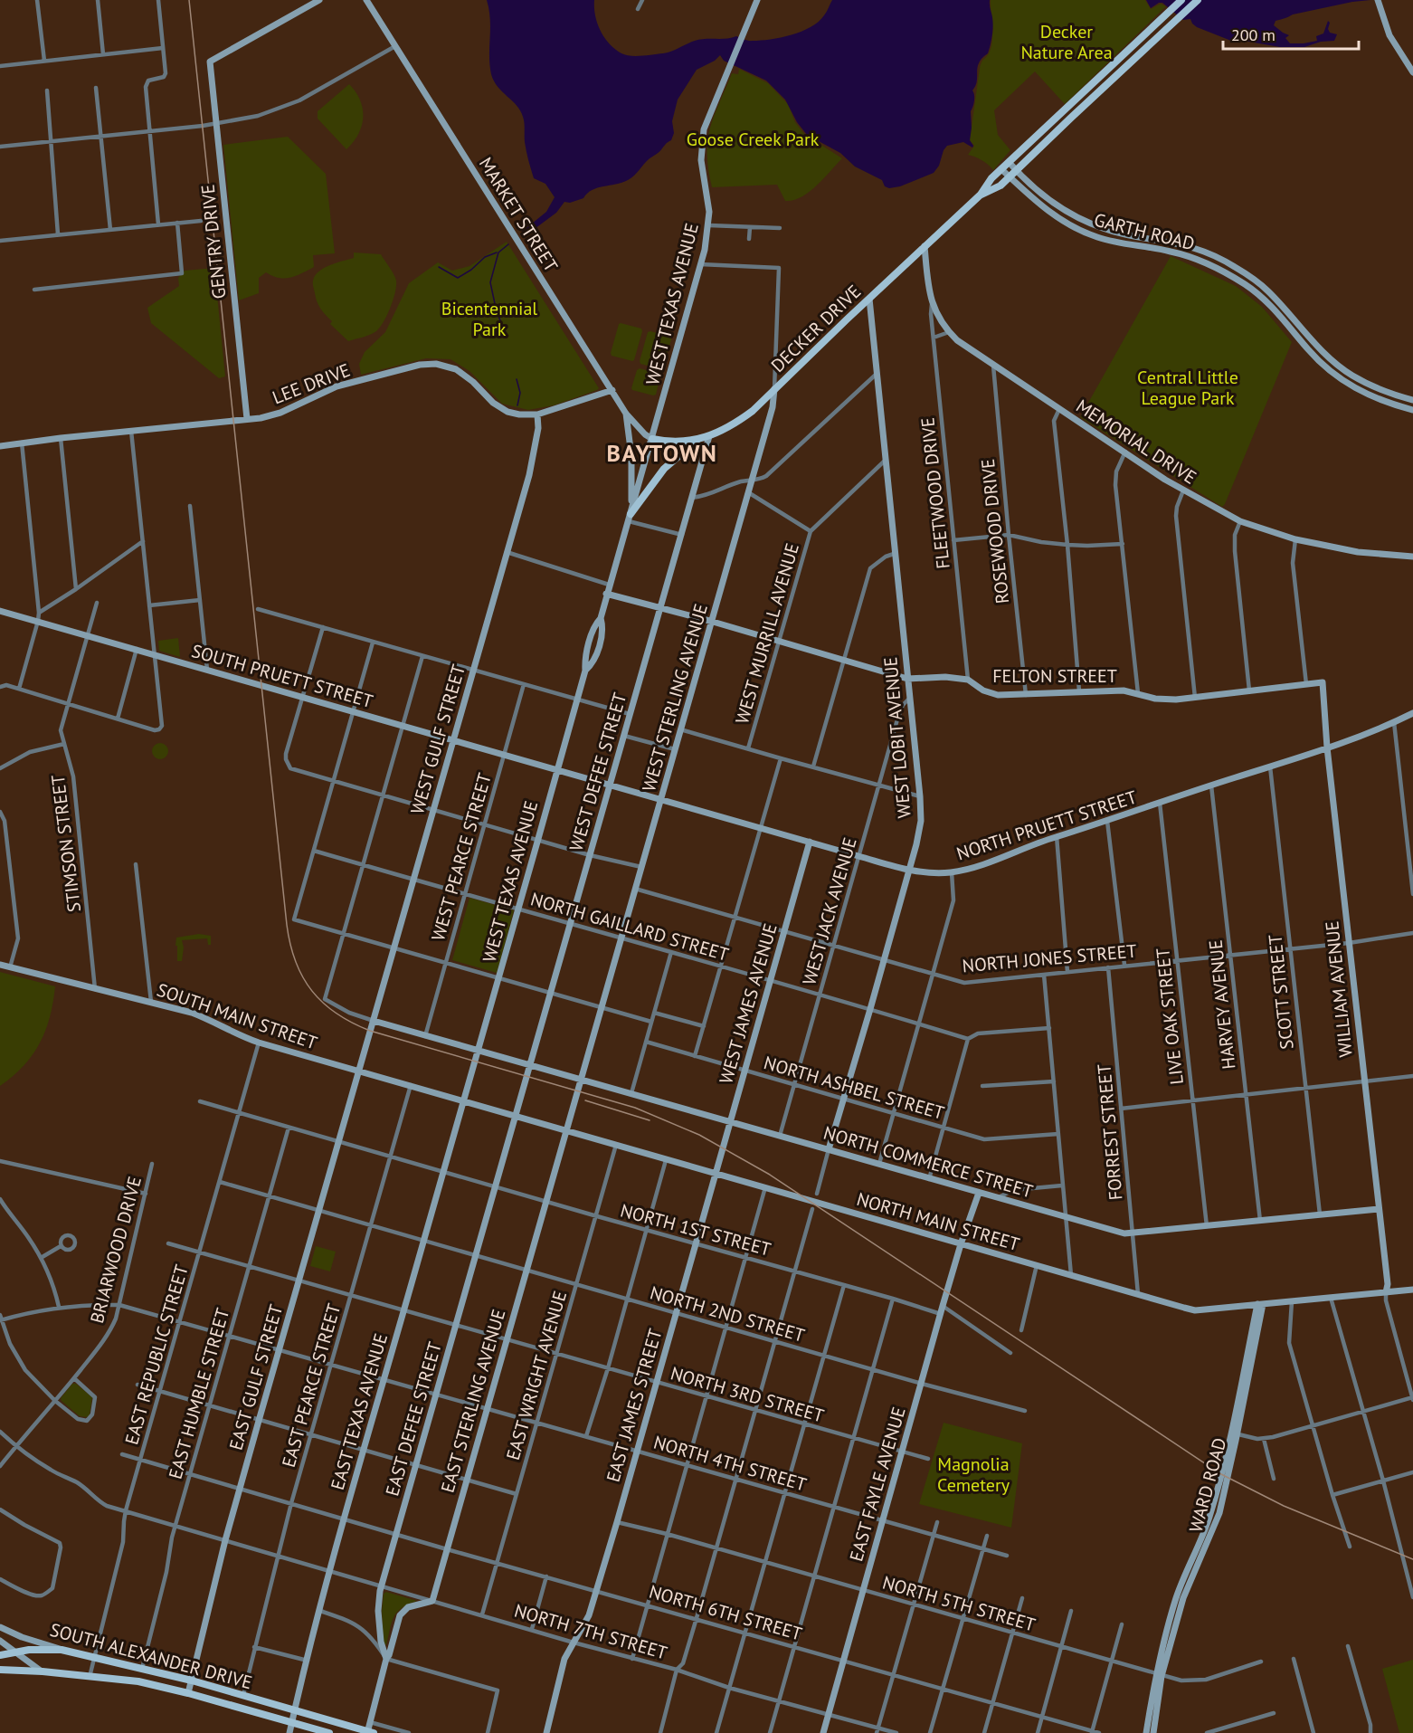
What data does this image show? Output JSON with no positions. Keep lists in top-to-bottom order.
{
  "streets": {
    "main road": ["DECKER DRIVE", "SOUTH ALEXANDER DRIVE"],
    "street": [
      "MARKET STREET",
      "GARTH ROAD",
      "GENTRY DRIVE",
      "WEST TEXAS AVENUE",
      "LEE DRIVE",
      "MEMORIAL DRIVE",
      "FLEETWOOD DRIVE",
      "ROSEWOOD DRIVE",
      "WEST MURRILL AVENUE",
      "SOUTH PRUETT STREET",
      "FELTON STREET",
      "WEST STERLING AVENUE",
      "WEST LOBIT AVENUE",
      "WEST GULF STREET",
      "WEST DEFEE STREET",
      "NORTH PRUETT STREET",
      "STIMSON STREET",
      "WEST PEARCE STREET",
      "WEST JACK AVENUE",
      "NORTH GAILLARD STREET",
      "NORTH JONES STREET",
      "WILLIAM AVENUE",
      "SCOTT STREET",
      "WEST JAMES AVENUE",
      "HARVEY AVENUE",
      "SOUTH MAIN STREET",
      "LIVE OAK STREET",
      "NORTH ASHBEL STREET",
      "FORREST STREET",
      "NORTH COMMERCE STREET",
      "NORTH MAIN STREET",
      "NORTH 1ST STREET",
      "BRIARWOOD DRIVE",
      "NORTH 2ND STREET",
      "EAST REPUBLIC STREET",
      "EAST WRIGHT AVENUE",
      "EAST GULF STREET",
      "EAST PEARCE STREET",
      "EAST HUMBLE STREET",
      "NORTH 3RD STREET",
      "EAST STERLING AVENUE",
      "EAST JAMES STREET",
      "EAST TEXAS AVENUE",
      "EAST DEFEE STREET",
      "NORTH 4TH STREET",
      "EAST FAYLE AVENUE",
      "WARD ROAD",
      "NORTH 5TH STREET",
      "NORTH 6TH STREET",
      "NORTH 7TH STREET"
    ]
  },
  "crossings": [
    ["MARKET STREET", "WEST TEXAS AVENUE"],
    ["MARKET STREET", "DECKER DRIVE"],
    ["MARKET STREET", "LEE DRIVE"],
    ["GARTH ROAD", "DECKER DRIVE"],
    ["GENTRY DRIVE", "LEE DRIVE"],
    ["WEST TEXAS AVENUE", "DECKER DRIVE"],
    ["WEST TEXAS AVENUE", "SOUTH PRUETT STREET"],
    ["WEST TEXAS AVENUE", "FELTON STREET"],
    ["WEST TEXAS AVENUE", "WEST STERLING AVENUE"],
    ["WEST TEXAS AVENUE", "NORTH PRUETT STREET"],
    ["WEST TEXAS AVENUE", "NORTH GAILLARD STREET"],
    ["WEST TEXAS AVENUE", "SOUTH MAIN STREET"],
    ["WEST TEXAS AVENUE", "NORTH COMMERCE STREET"],
    ["WEST TEXAS AVENUE", "NORTH MAIN STREET"],
    ["WEST TEXAS AVENUE", "EAST TEXAS AVENUE"],
    ["DECKER DRIVE", "MEMORIAL DRIVE"],
    ["DECKER DRIVE", "WEST STERLING AVENUE"],
    ["DECKER DRIVE", "WEST LOBIT AVENUE"],
    ["DECKER DRIVE", "WEST DEFEE STREET"],
    ["LEE DRIVE", "WEST GULF STREET"],
    ["MEMORIAL DRIVE", "FLEETWOOD DRIVE"],
    ["MEMORIAL DRIVE", "ROSEWOOD DRIVE"],
    ["FLEETWOOD DRIVE", "FELTON STREET"],
    ["ROSEWOOD DRIVE", "FELTON STREET"],
    ["WEST MURRILL AVENUE", "FELTON STREET"],
    ["WEST MURRILL AVENUE", "WEST LOBIT AVENUE"],
    ["SOUTH PRUETT STREET", "WEST GULF STREET"],
    ["SOUTH PRUETT STREET", "NORTH PRUETT STREET"],
    ["SOUTH PRUETT STREET", "STIMSON STREET"],
    ["SOUTH PRUETT STREET", "WEST PEARCE STREET"],
    ["FELTON STREET", "WEST STERLING AVENUE"],
    ["FELTON STREET", "WEST LOBIT AVENUE"],
    ["FELTON STREET", "WEST DEFEE STREET"],
    ["FELTON STREET", "WILLIAM AVENUE"],
    ["WEST STERLING AVENUE", "NORTH PRUETT STREET"],
    ["WEST STERLING AVENUE", "NORTH GAILLARD STREET"],
    ["WEST STERLING AVENUE", "NORTH JONES STREET"],
    ["WEST STERLING AVENUE", "NORTH COMMERCE STREET"],
    ["WEST STERLING AVENUE", "NORTH MAIN STREET"],
    ["WEST STERLING AVENUE", "EAST STERLING AVENUE"],
    ["WEST LOBIT AVENUE", "NORTH PRUETT STREET"],
    ["WEST LOBIT AVENUE", "WEST JACK AVENUE"],
    ["WEST LOBIT AVENUE", "NORTH GAILLARD STREET"],
    ["WEST LOBIT AVENUE", "NORTH JONES STREET"],
    ["WEST LOBIT AVENUE", "NORTH ASHBEL STREET"],
    ["WEST LOBIT AVENUE", "NORTH COMMERCE STREET"],
    ["WEST GULF STREET", "NORTH GAILLARD STREET"],
    ["WEST GULF STREET", "SOUTH MAIN STREET"],
    ["WEST GULF STREET", "NORTH COMMERCE STREET"],
    ["WEST GULF STREET", "EAST GULF STREET"],
    ["WEST DEFEE STREET", "NORTH PRUETT STREET"],
    ["WEST DEFEE STREET", "NORTH GAILLARD STREET"],
    ["WEST DEFEE STREET", "NORTH COMMERCE STREET"],
    ["WEST DEFEE STREET", "NORTH MAIN STREET"],
    ["WEST DEFEE STREET", "EAST DEFEE STREET"],
    ["NORTH PRUETT STREET", "WEST JACK AVENUE"],
    ["NORTH PRUETT STREET", "WILLIAM AVENUE"],
    ["NORTH PRUETT STREET", "SCOTT STREET"],
    ["NORTH PRUETT STREET", "WEST JAMES AVENUE"],
    ["NORTH PRUETT STREET", "HARVEY AVENUE"],
    ["NORTH PRUETT STREET", "LIVE OAK STREET"],
    ["STIMSON STREET", "SOUTH MAIN STREET"],
    ["WEST PEARCE STREET", "NORTH GAILLARD STREET"],
    ["WEST PEARCE STREET", "NORTH COMMERCE STREET"],
    ["WEST JACK AVENUE", "NORTH GAILLARD STREET"],
    ["WEST JACK AVENUE", "NORTH JONES STREET"],
    ["WEST JACK AVENUE", "NORTH ASHBEL STREET"],
    ["WEST JACK AVENUE", "NORTH COMMERCE STREET"],
    ["NORTH GAILLARD STREET", "WEST JAMES AVENUE"],
    ["NORTH JONES STREET", "WILLIAM AVENUE"],
    ["NORTH JONES STREET", "SCOTT STREET"],
    ["NORTH JONES STREET", "WEST JAMES AVENUE"],
    ["NORTH JONES STREET", "HARVEY AVENUE"],
    ["NORTH JONES STREET", "LIVE OAK STREET"],
    ["NORTH JONES STREET", "FORREST STREET"],
    ["WILLIAM AVENUE", "NORTH COMMERCE STREET"],
    ["WILLIAM AVENUE", "NORTH MAIN STREET"],
    ["SCOTT STREET", "NORTH COMMERCE STREET"],
    ["WEST JAMES AVENUE", "NORTH ASHBEL STREET"],
    ["WEST JAMES AVENUE", "NORTH COMMERCE STREET"],
    ["WEST JAMES AVENUE", "NORTH MAIN STREET"],
    ["WEST JAMES AVENUE", "EAST JAMES STREET"],
    ["HARVEY AVENUE", "NORTH COMMERCE STREET"],
    ["SOUTH MAIN STREET", "NORTH MAIN STREET"],
    ["SOUTH MAIN STREET", "EAST REPUBLIC STREET"],
    ["SOUTH MAIN STREET", "EAST GULF STREET"],
    ["SOUTH MAIN STREET", "EAST PEARCE STREET"],
    ["SOUTH MAIN STREET", "EAST TEXAS AVENUE"],
    ["LIVE OAK STREET", "NORTH COMMERCE STREET"],
    ["FORREST STREET", "NORTH COMMERCE STREET"],
    ["FORREST STREET", "NORTH MAIN STREET"],
    ["NORTH COMMERCE STREET", "EAST FAYLE AVENUE"],
    ["NORTH MAIN STREET", "EAST WRIGHT AVENUE"],
    ["NORTH MAIN STREET", "EAST STERLING AVENUE"],
    ["NORTH MAIN STREET", "EAST JAMES STREET"],
    ["NORTH MAIN STREET", "EAST TEXAS AVENUE"],
    ["NORTH MAIN STREET", "EAST DEFEE STREET"],
    ["NORTH MAIN STREET", "EAST FAYLE AVENUE"],
    ["NORTH MAIN STREET", "WARD ROAD"],
    ["NORTH 1ST STREET", "EAST REPUBLIC STREET"],
    ["NORTH 1ST STREET", "EAST WRIGHT AVENUE"],
    ["NORTH 1ST STREET", "EAST GULF STREET"],
    ["NORTH 1ST STREET", "EAST PEARCE STREET"],
    ["NORTH 1ST STREET", "EAST HUMBLE STREET"],
    ["NORTH 1ST STREET", "EAST STERLING AVENUE"],
    ["NORTH 1ST STREET", "EAST JAMES STREET"],
    ["NORTH 1ST STREET", "EAST TEXAS AVENUE"],
    ["NORTH 1ST STREET", "EAST DEFEE STREET"],
    ["NORTH 1ST STREET", "EAST FAYLE AVENUE"],
    ["BRIARWOOD DRIVE", "NORTH 4TH STREET"],
    ["BRIARWOOD DRIVE", "NORTH 7TH STREET"],
    ["NORTH 2ND STREET", "EAST REPUBLIC STREET"],
    ["NORTH 2ND STREET", "EAST WRIGHT AVENUE"],
    ["NORTH 2ND STREET", "EAST GULF STREET"],
    ["NORTH 2ND STREET", "EAST PEARCE STREET"],
    ["NORTH 2ND STREET", "EAST HUMBLE STREET"],
    ["NORTH 2ND STREET", "EAST STERLING AVENUE"],
    ["NORTH 2ND STREET", "EAST JAMES STREET"],
    ["NORTH 2ND STREET", "EAST TEXAS AVENUE"],
    ["NORTH 2ND STREET", "EAST DEFEE STREET"],
    ["NORTH 2ND STREET", "EAST FAYLE AVENUE"],
    ["EAST REPUBLIC STREET", "NORTH 3RD STREET"],
    ["EAST REPUBLIC STREET", "NORTH 4TH STREET"],
    ["EAST REPUBLIC STREET", "NORTH 6TH STREET"],
    ["EAST REPUBLIC STREET", "NORTH 7TH STREET"],
    ["EAST REPUBLIC STREET", "SOUTH ALEXANDER DRIVE"],
    ["EAST WRIGHT AVENUE", "NORTH 3RD STREET"],
    ["EAST WRIGHT AVENUE", "NORTH 4TH STREET"],
    ["EAST WRIGHT AVENUE", "NORTH 6TH STREET"],
    ["EAST WRIGHT AVENUE", "NORTH 7TH STREET"],
    ["EAST GULF STREET", "NORTH 3RD STREET"],
    ["EAST GULF STREET", "NORTH 4TH STREET"],
    ["EAST GULF STREET", "NORTH 6TH STREET"],
    ["EAST GULF STREET", "NORTH 7TH STREET"],
    ["EAST GULF STREET", "SOUTH ALEXANDER DRIVE"],
    ["EAST PEARCE STREET", "NORTH 3RD STREET"],
    ["EAST PEARCE STREET", "NORTH 4TH STREET"],
    ["EAST PEARCE STREET", "NORTH 6TH STREET"],
    ["EAST PEARCE STREET", "NORTH 7TH STREET"],
    ["EAST PEARCE STREET", "SOUTH ALEXANDER DRIVE"],
    ["EAST HUMBLE STREET", "NORTH 3RD STREET"],
    ["EAST HUMBLE STREET", "NORTH 4TH STREET"],
    ["EAST HUMBLE STREET", "NORTH 6TH STREET"],
    ["EAST HUMBLE STREET", "NORTH 7TH STREET"],
    ["EAST HUMBLE STREET", "SOUTH ALEXANDER DRIVE"],
    ["NORTH 3RD STREET", "EAST STERLING AVENUE"],
    ["NORTH 3RD STREET", "EAST JAMES STREET"],
    ["NORTH 3RD STREET", "EAST TEXAS AVENUE"],
    ["NORTH 3RD STREET", "EAST DEFEE STREET"],
    ["NORTH 3RD STREET", "EAST FAYLE AVENUE"],
    ["EAST STERLING AVENUE", "NORTH 4TH STREET"],
    ["EAST STERLING AVENUE", "NORTH 6TH STREET"],
    ["EAST STERLING AVENUE", "NORTH 7TH STREET"],
    ["EAST JAMES STREET", "NORTH 4TH STREET"],
    ["EAST JAMES STREET", "NORTH 5TH STREET"],
    ["EAST JAMES STREET", "NORTH 6TH STREET"],
    ["EAST JAMES STREET", "NORTH 7TH STREET"],
    ["EAST TEXAS AVENUE", "NORTH 4TH STREET"],
    ["EAST TEXAS AVENUE", "NORTH 6TH STREET"],
    ["EAST TEXAS AVENUE", "NORTH 7TH STREET"],
    ["EAST TEXAS AVENUE", "SOUTH ALEXANDER DRIVE"],
    ["EAST DEFEE STREET", "NORTH 4TH STREET"],
    ["EAST DEFEE STREET", "NORTH 6TH STREET"],
    ["EAST DEFEE STREET", "NORTH 7TH STREET"],
    ["EAST DEFEE STREET", "SOUTH ALEXANDER DRIVE"],
    ["NORTH 4TH STREET", "EAST FAYLE AVENUE"],
    ["EAST FAYLE AVENUE", "NORTH 5TH STREET"],
    ["EAST FAYLE AVENUE", "NORTH 6TH STREET"],
    ["EAST FAYLE AVENUE", "NORTH 7TH STREET"],
    ["WARD ROAD", "NORTH 5TH STREET"]
  ],
  "districts": ["BAYTOWN"],
  "parks": [
    "Decker Nature Area",
    "Goose Creek Park",
    "Bicentennial Park",
    "Central Little League Park",
    "Magnolia Cemetery"
  ],
  "scale_bar": "200 m"
}
